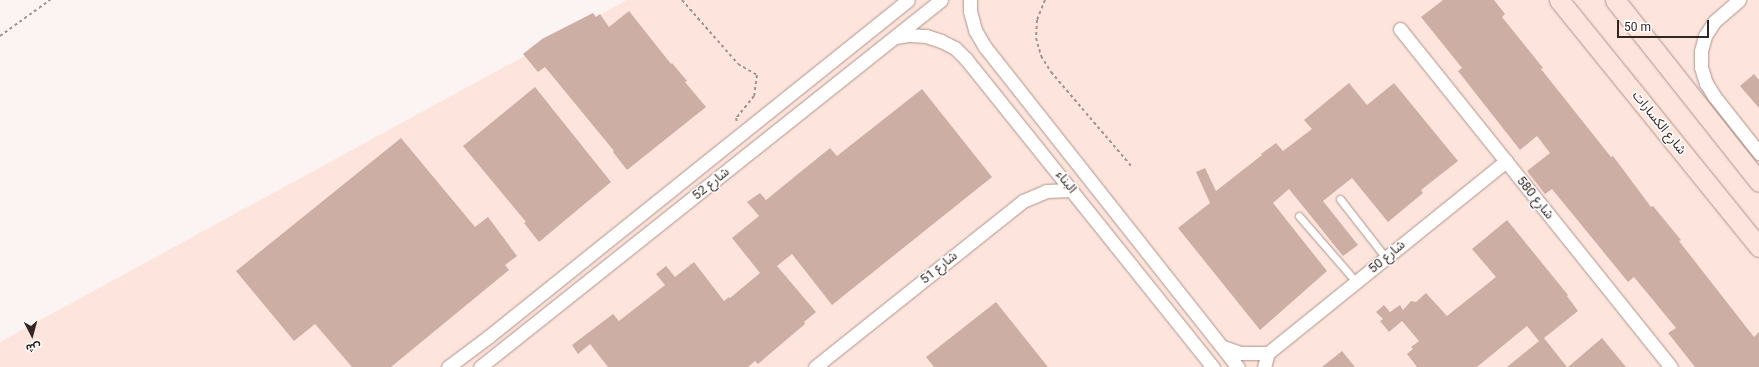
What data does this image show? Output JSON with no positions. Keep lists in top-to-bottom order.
{
  "streets": {
    "street": [
      "شارع الكسارات",
      "البناء",
      "شارع 52",
      "شارع 580",
      "شارع 50",
      "شارع 51"
    ]
  },
  "crossings": [
    ["البناء", "شارع 52"],
    ["البناء", "شارع 51"],
    ["شارع 580", "شارع 50"]
  ],
  "scale_bar": "50 m",
  "north": "bottom"
}
